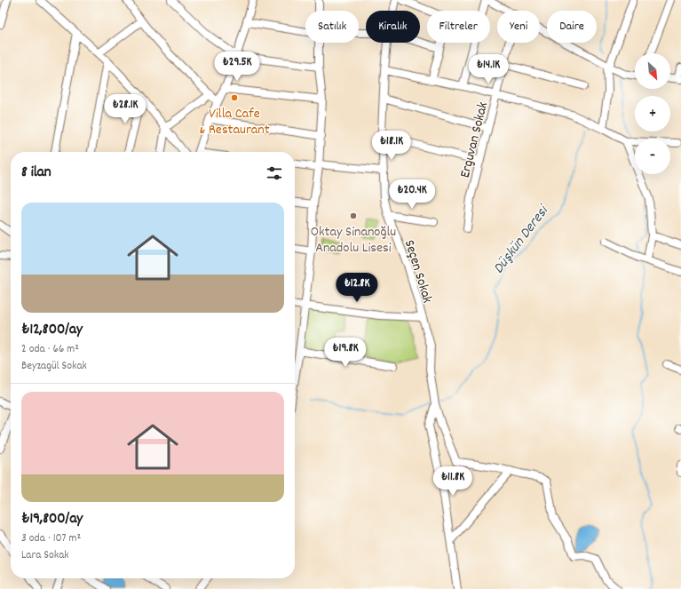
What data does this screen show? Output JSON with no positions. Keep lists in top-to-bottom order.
{
  "streets": {
    "street": ["Erguvan Sokak", "Seçen Sokak"]
  },
  "water": ["Düşkün Deresi"],
  "places": ["Villa Cafe & Restaurant", "Oktay Sinanoğlu Anadolu Lisesi"],
  "north": "bottom right",
  "page": {
    "chip": [
      "Satılık",
      "Kiralık",
      "Filtreler",
      "Yeni",
      "Daire"
    ],
    "price": [
      "₺29.5K",
      "₺14.1K",
      "₺28.1K",
      "₺18.1K",
      "₺20.4K",
      "₺12.8K",
      "₺19.8K",
      "₺11.8K"
    ],
    "map_buttons": ["+", "−"],
    "heading": "8 ilan",
    "list": [
      {
        "name": "₺12,800/ay",
        "note": "2 oda · 66 m² · Beyzagül Sokak"
      },
      {
        "name": "₺19,800/ay",
        "note": "3 oda · 107 m² · Lara Sokak"
      }
    ]
  }
}
